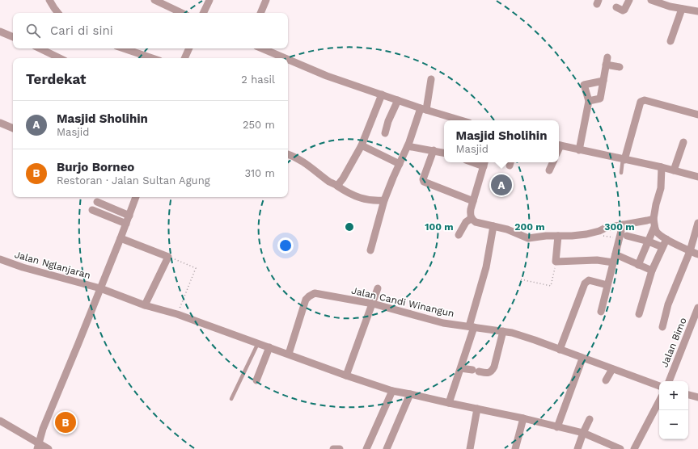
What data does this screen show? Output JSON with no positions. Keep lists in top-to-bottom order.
{
  "streets": {
    "street": ["Jalan Nglanjaran", "Jalan Candi Winangun", "Jalan Bimo"]
  },
  "crossings": [
    ["Jalan Nglanjaran", "Jalan Candi Winangun"]
  ],
  "page": {
    "search": "Cari di sini",
    "heading": ["Terdekat", "2 hasil"],
    "list": [
      {
        "mark": "A",
        "name": "Masjid Sholihin",
        "note": "Masjid",
        "value": "250 m"
      },
      {
        "mark": "B",
        "name": "Burjo Borneo",
        "note": "Restoran · Jalan Sultan Agung",
        "value": "310 m"
      }
    ],
    "popup": ["Masjid Sholihin", "Masjid"],
    "pins": ["A", "B"],
    "map_buttons": ["+", "−"]
  },
  "rings": ["100 m", "200 m", "300 m"]
}
